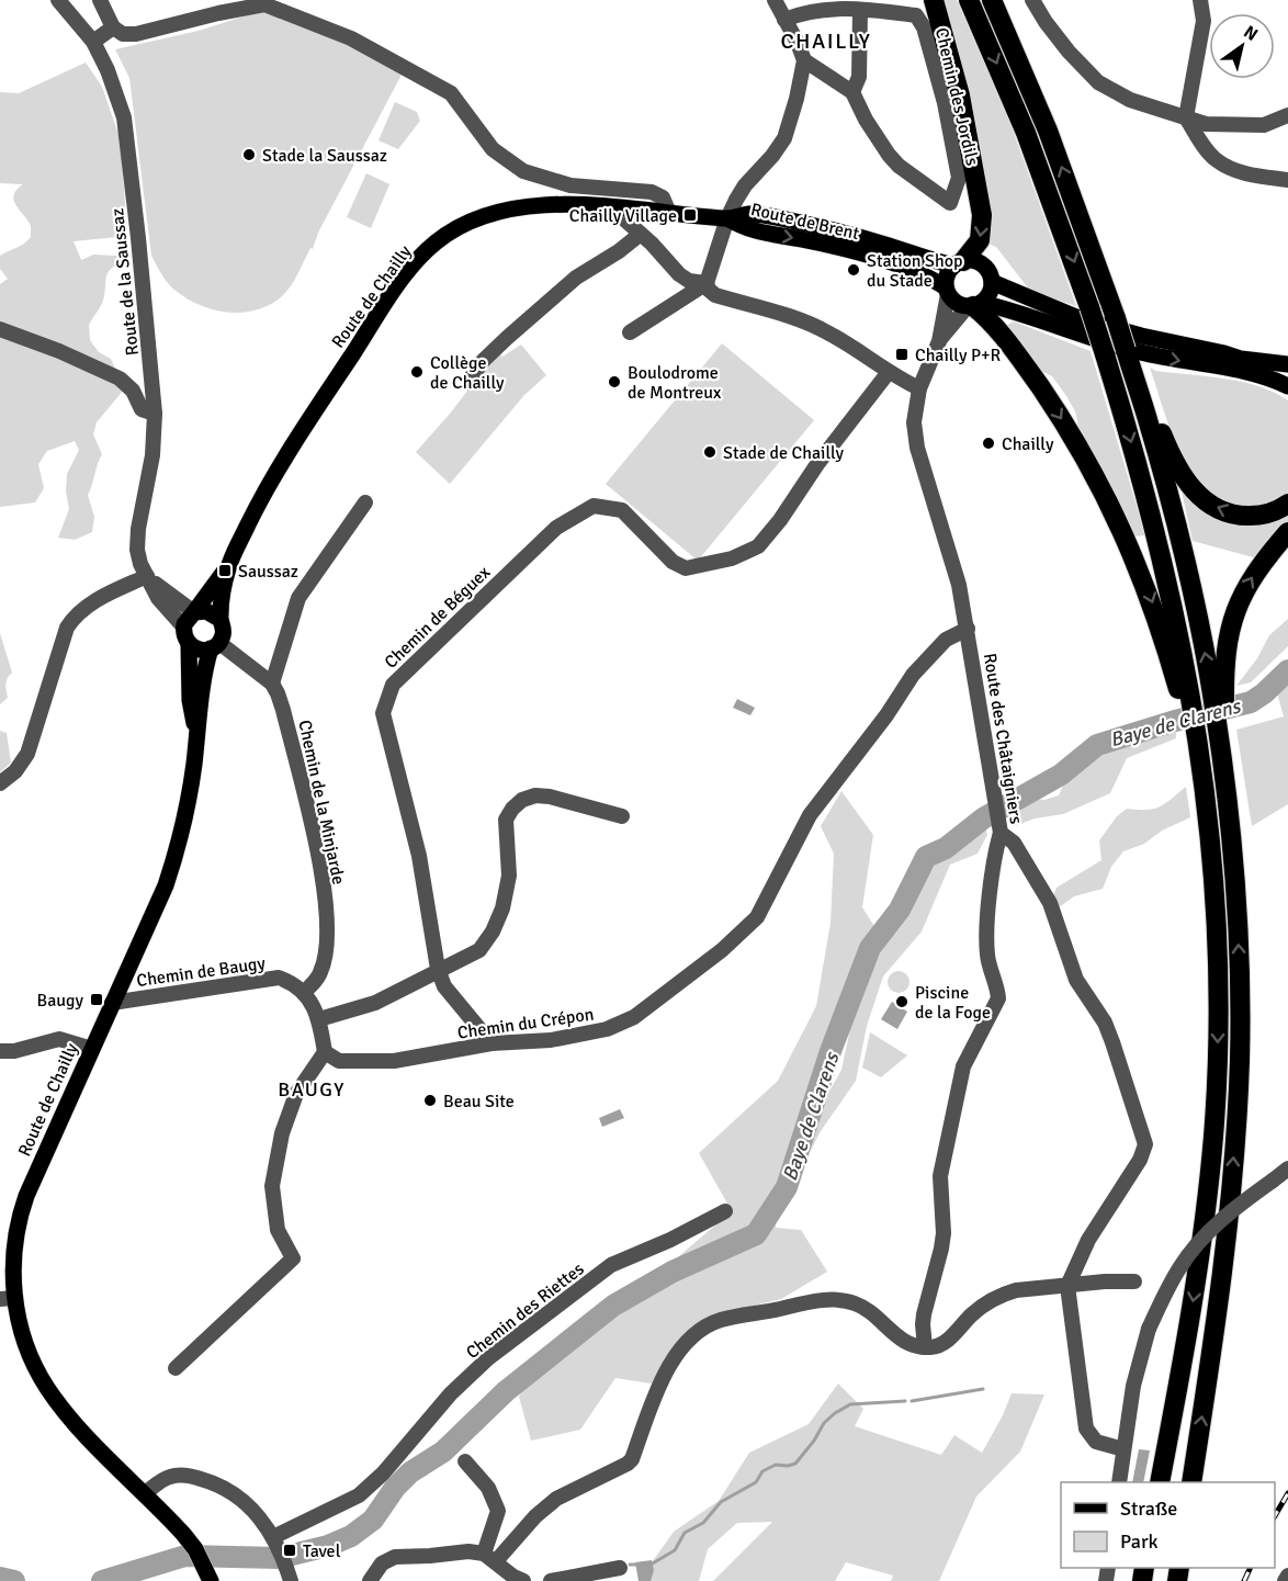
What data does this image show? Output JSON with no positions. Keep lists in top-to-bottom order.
{
  "streets": {
    "main road": ["Route de Brent", "Route de Chailly"],
    "street": [
      "Chemin des Jordils",
      "Route de la Saussaz",
      "Chemin de Béguex",
      "Route des Châtaigniers",
      "Chemin de la Minjarde",
      "Chemin de Baugy",
      "Chemin du Crépon",
      "Chemin des Riettes"
    ]
  },
  "crossings": [
    ["Route de Brent", "Route de Chailly"],
    ["Route de Brent", "Route des Châtaigniers"],
    ["Route de la Saussaz", "Route de Chailly"],
    ["Route de Chailly", "Chemin de Baugy"],
    ["Chemin de Béguex", "Chemin du Crépon"],
    ["Route des Châtaigniers", "Chemin du Crépon"],
    ["Chemin de la Minjarde", "Chemin de Baugy"]
  ],
  "districts": ["CHAILLY", "BAUGY"],
  "water": ["Baye de Clarens"],
  "places": {
    "other": [
      "Stade la Saussaz",
      "Station Shop du Stade",
      "Collège de Chailly",
      "Boulodrome de Montreux",
      "Chailly",
      "Stade de Chailly",
      "Piscine de la Foge",
      "Beau Site"
    ],
    "transit": [
      "Chailly Village",
      "Chailly P+R",
      "Saussaz",
      "Baugy",
      "Tavel"
    ]
  },
  "legend": ["Straße", "Park"],
  "north": "top right"
}
